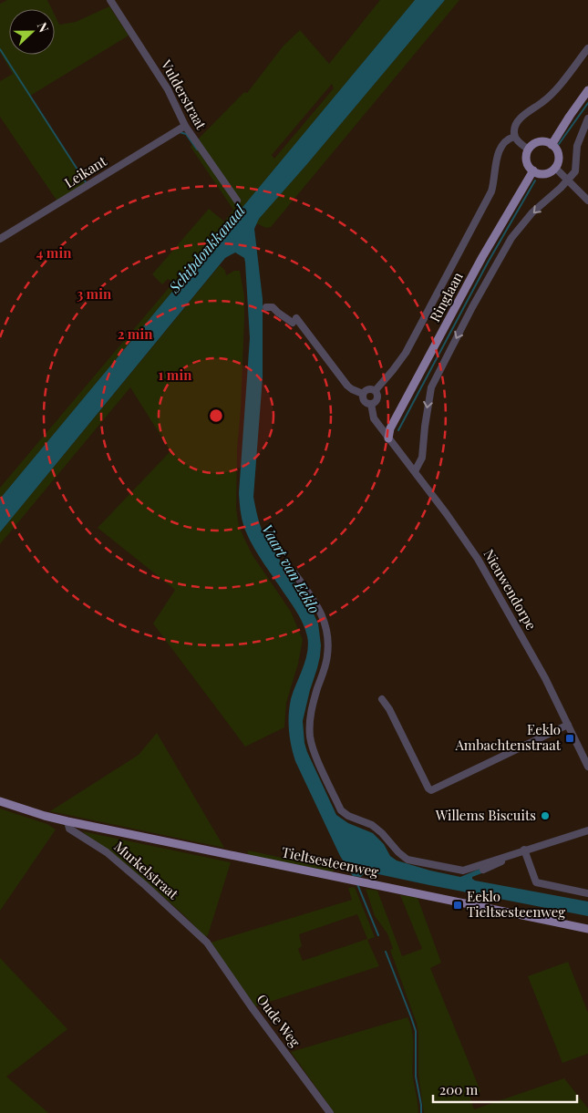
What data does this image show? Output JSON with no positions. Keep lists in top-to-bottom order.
{
  "streets": {
    "main road": ["Ringlaan", "Tieltsesteenweg"],
    "street": [
      "Vulderstraat",
      "Leikant",
      "Nieuwendorpe",
      "Murkelstraat",
      "Oude Weg"
    ]
  },
  "crossings": [
    ["Vulderstraat", "Leikant"],
    ["Ringlaan", "Nieuwendorpe"],
    ["Tieltsesteenweg", "Murkelstraat"],
    ["Murkelstraat", "Oude Weg"]
  ],
  "water": ["Schipdonkkanaal", "Vaart van Eeklo"],
  "places": {
    "transit": ["Eeklo Ambachtenstraat", "Eeklo Tieltsesteenweg"],
    "other": ["Willems Biscuits"]
  },
  "scale_bar": "200 m",
  "north": "right",
  "rings": [
    "4 min",
    "3 min",
    "2 min",
    "1 min"
  ]
}
